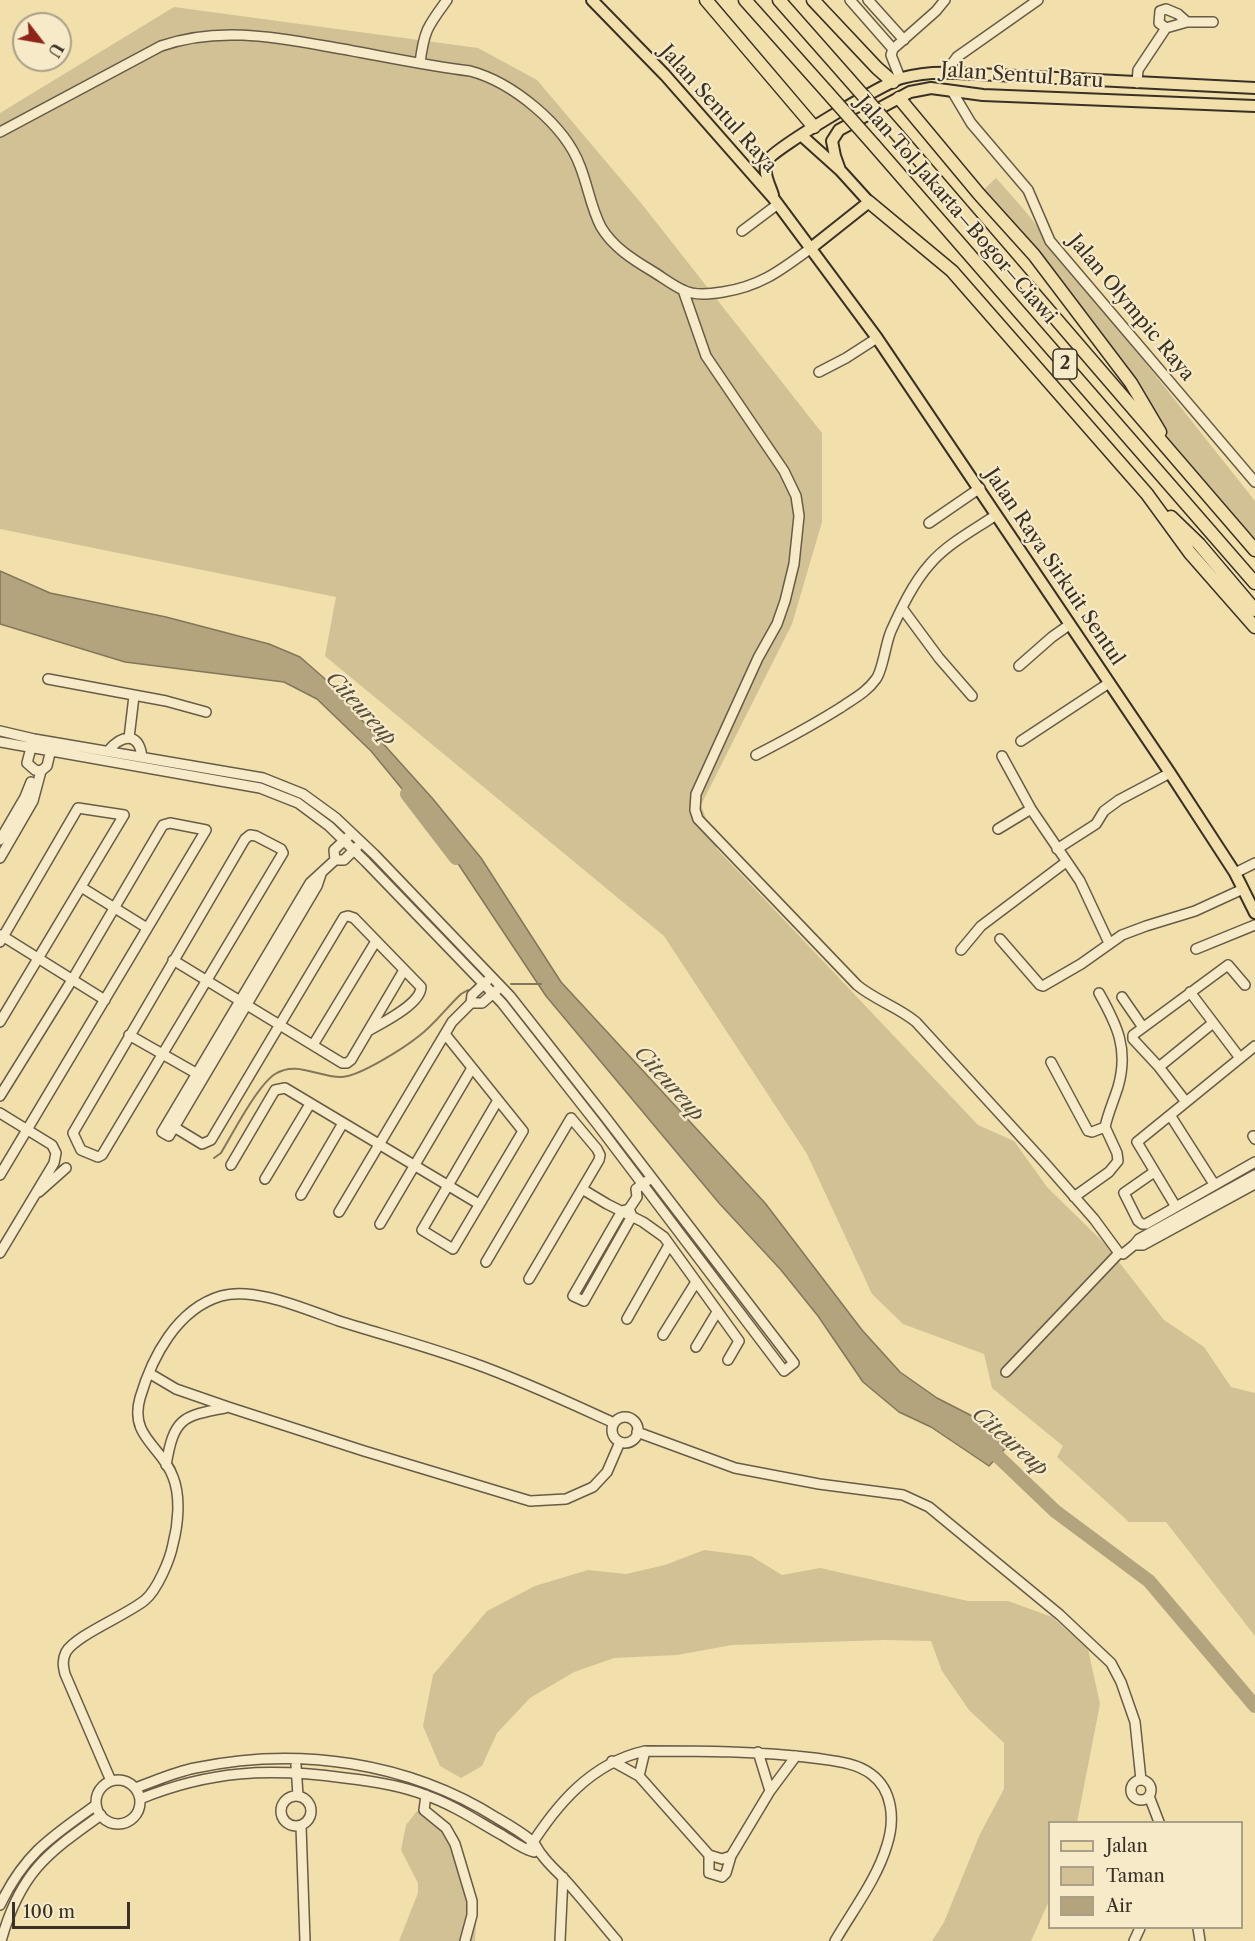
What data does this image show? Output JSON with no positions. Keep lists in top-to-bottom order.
{
  "streets": {
    "highway": ["Jalan Tol Jakarta–Bogor–Ciawi", "2"],
    "main road": ["Jalan Sentul Baru", "Jalan Sentul Raya", "Jalan Raya Sirkuit Sentul"],
    "street": ["Jalan Olympic Raya"]
  },
  "crossings": [
    ["Jalan Sentul Baru", "Jalan Sentul Raya"],
    ["Jalan Sentul Baru", "Jalan Olympic Raya"],
    ["Jalan Sentul Raya", "Jalan Raya Sirkuit Sentul"]
  ],
  "water": ["Citeureup"],
  "legend": ["Jalan", "Taman", "Air"],
  "scale_bar": "100 m",
  "north": "bottom right"
}
